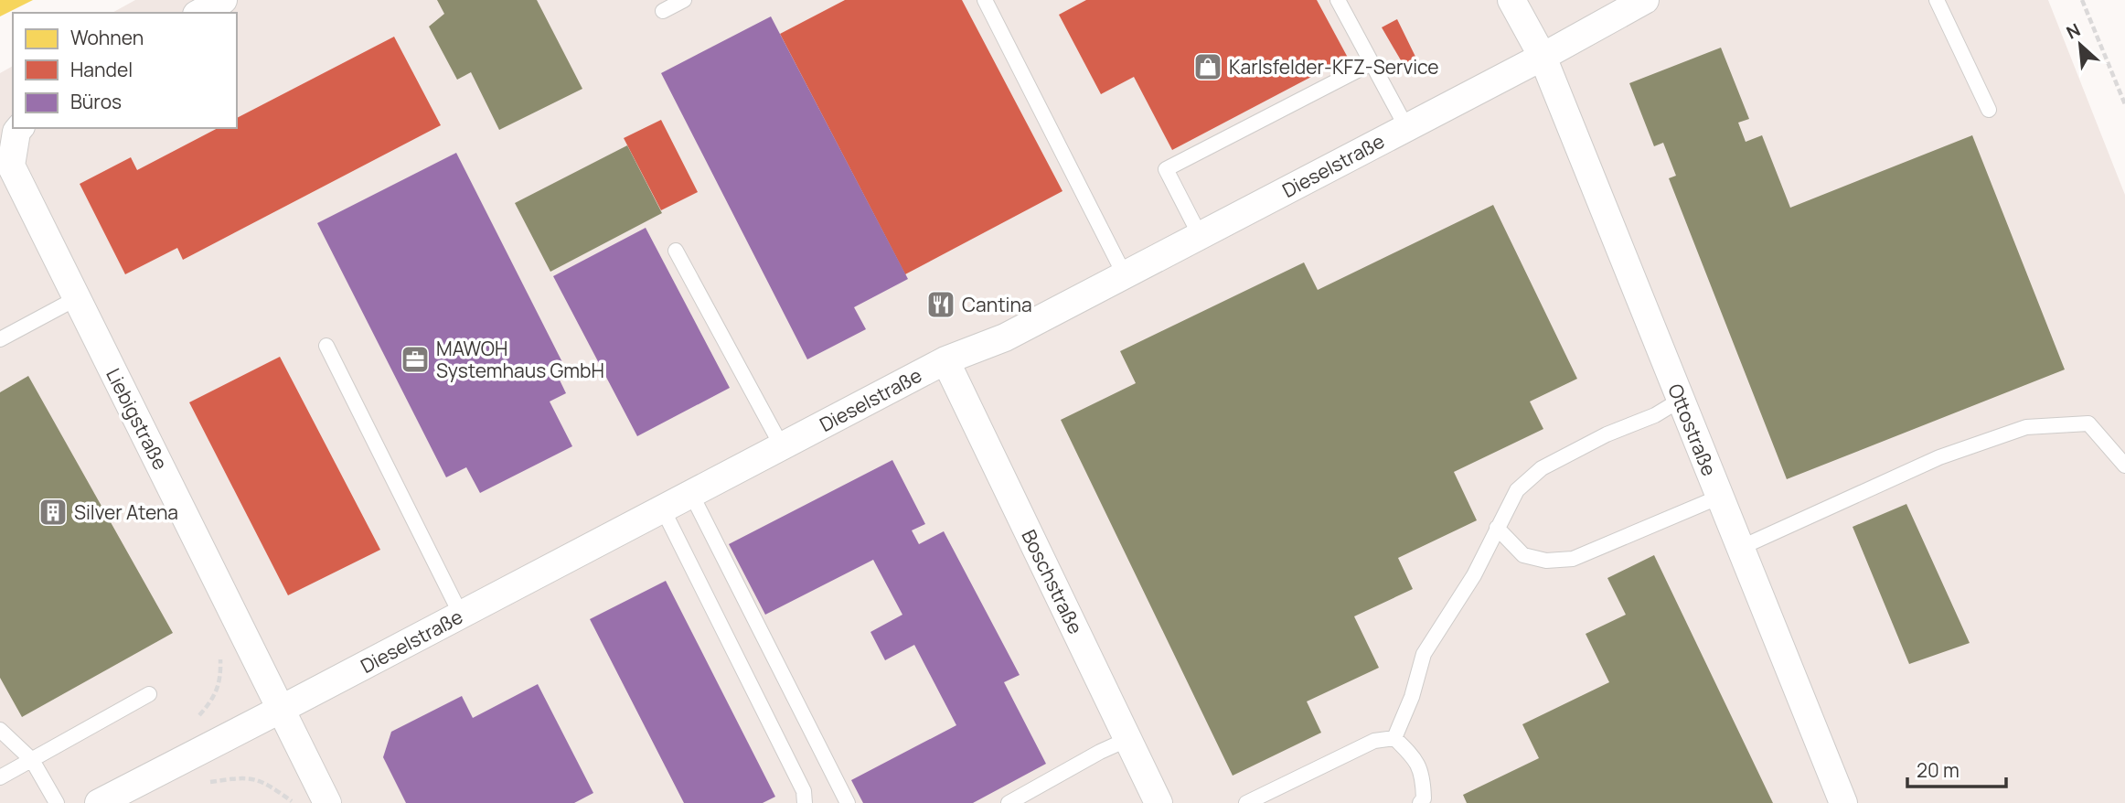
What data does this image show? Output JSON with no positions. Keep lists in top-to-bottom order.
{
  "streets": {
    "street": [
      "Dieselstraße",
      "Liebigstraße",
      "Ottostraße",
      "Boschstraße"
    ]
  },
  "crossings": [
    ["Dieselstraße", "Liebigstraße"],
    ["Dieselstraße", "Ottostraße"],
    ["Dieselstraße", "Boschstraße"]
  ],
  "places": {
    "shop": ["Karlsfelder-KFZ-Service"],
    "restaurant": ["Cantina"],
    "office": ["MAWOH Systemhaus GmbH"],
    "building": ["Silver Atena"]
  },
  "legend": ["Wohnen", "Handel", "Büros"],
  "scale_bar": "20 m",
  "north": "top left"
}
